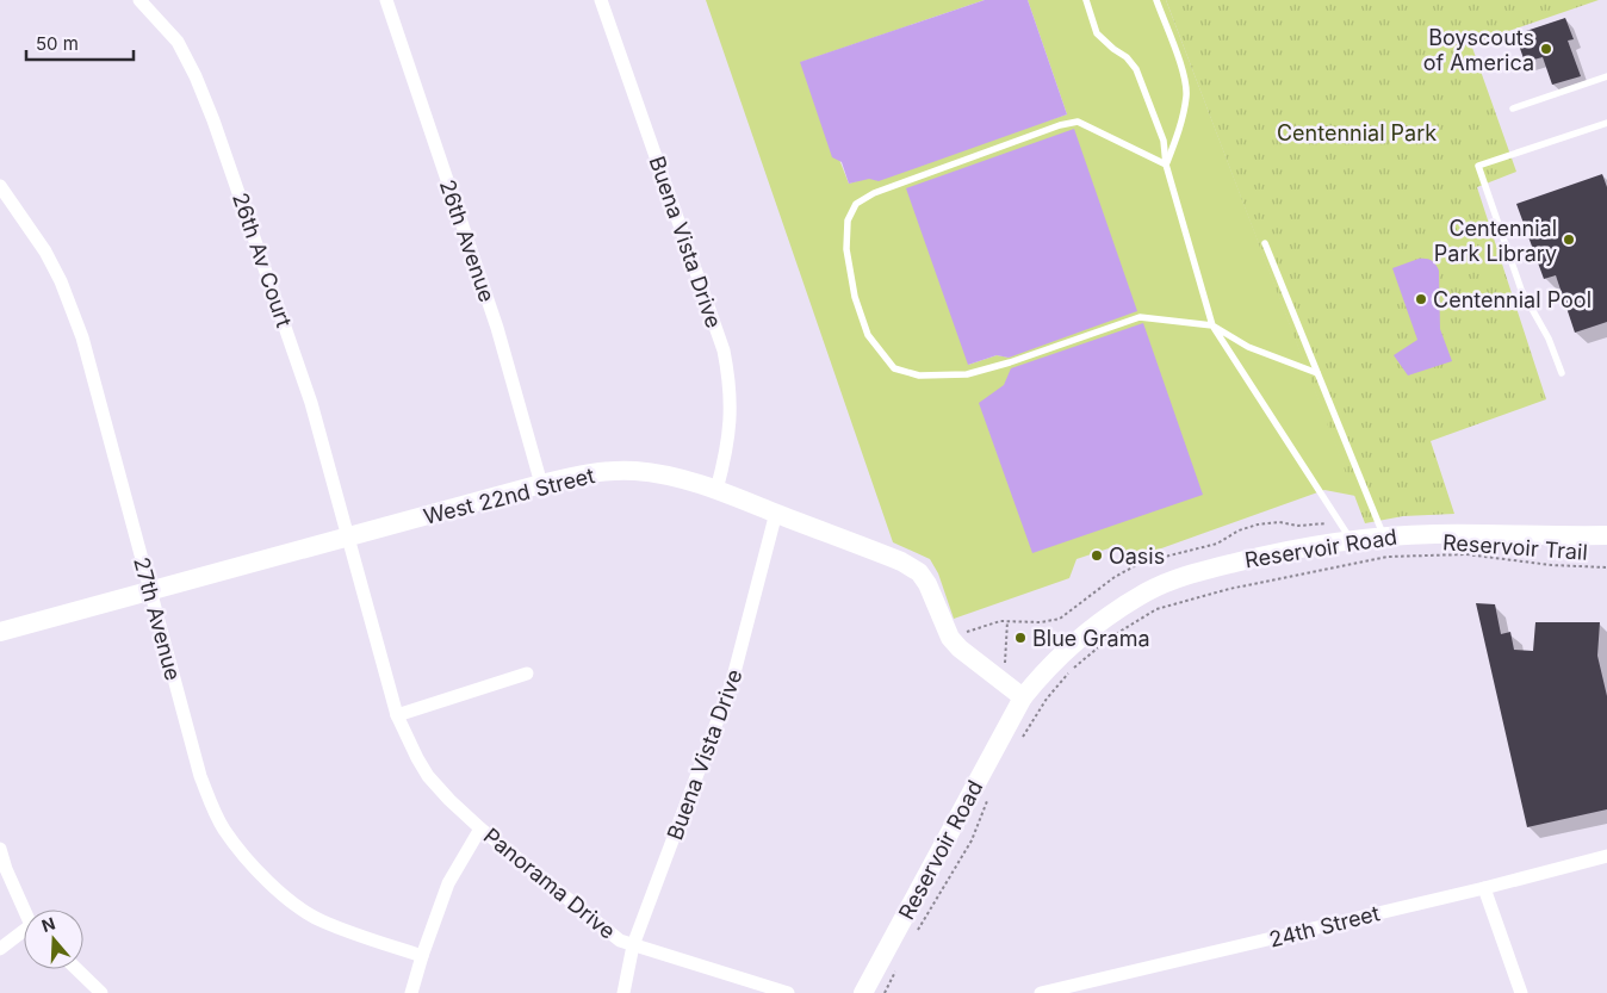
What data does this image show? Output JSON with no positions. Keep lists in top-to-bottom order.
{
  "streets": {
    "street": [
      "26th Avenue",
      "Buena Vista Drive",
      "26th Av Court",
      "West 22nd Street",
      "Reservoir Road",
      "27th Avenue",
      "Panorama Drive",
      "24th Street"
    ],
    "path": ["Reservoir Trail"]
  },
  "crossings": [
    ["26th Avenue", "West 22nd Street"],
    ["Buena Vista Drive", "West 22nd Street"],
    ["Buena Vista Drive", "Panorama Drive"],
    ["26th Av Court", "West 22nd Street"],
    ["26th Av Court", "Panorama Drive"],
    ["West 22nd Street", "Reservoir Road"],
    ["West 22nd Street", "27th Avenue"],
    ["West 22nd Street", "Panorama Drive"]
  ],
  "parks": ["Centennial Park"],
  "places": [
    "Boyscouts of America",
    "Centennial Park Library",
    "Centennial Pool",
    "Oasis",
    "Blue Grama"
  ],
  "scale_bar": "50 m",
  "north": "top"
}
